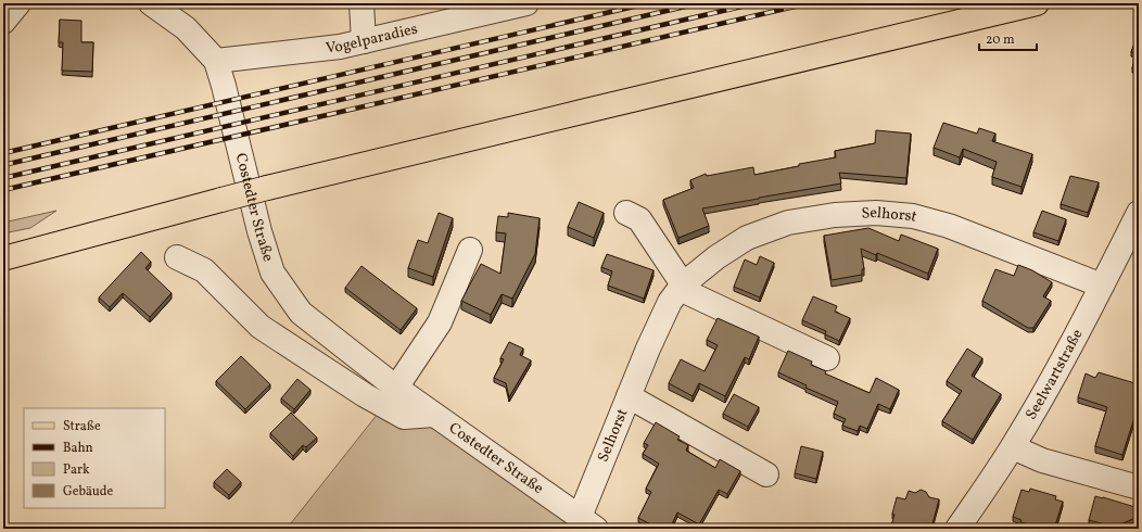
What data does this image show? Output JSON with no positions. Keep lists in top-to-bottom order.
{
  "streets": {
    "street": [
      "Vogelparadies",
      "Costedter Straße",
      "Selhorst",
      "Seelwartstraße"
    ]
  },
  "crossings": [
    ["Vogelparadies", "Costedter Straße"],
    ["Costedter Straße", "Selhorst"],
    ["Selhorst", "Seelwartstraße"]
  ],
  "legend": [
    "Straße",
    "Bahn",
    "Park",
    "Gebäude"
  ],
  "scale_bar": "20 m"
}
